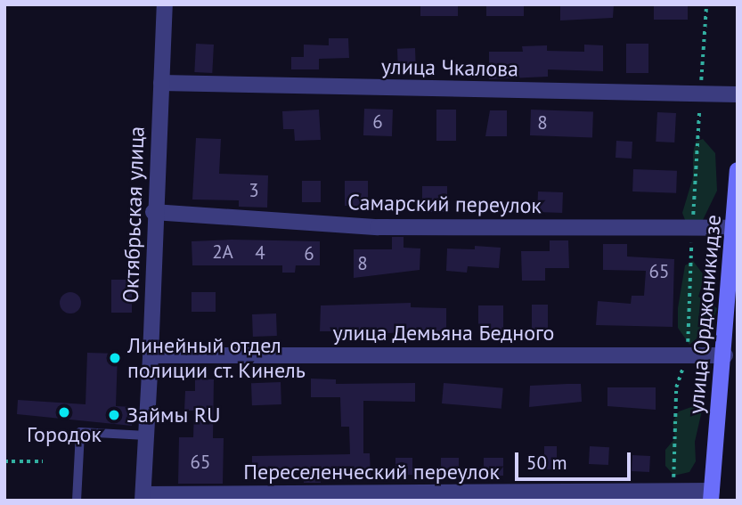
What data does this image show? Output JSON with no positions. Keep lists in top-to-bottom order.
{
  "streets": {
    "main road": ["улица Орджоникидзе"],
    "street": [
      "улица Чкалова",
      "Самарский переулок",
      "Октябрьская улица",
      "улица Демьяна Бедного",
      "Переселенческий переулок"
    ]
  },
  "crossings": [
    ["улица Чкалова", "Октябрьская улица"],
    ["Самарский переулок", "Октябрьская улица"],
    ["Самарский переулок", "улица Орджоникидзе"],
    ["Октябрьская улица", "улица Демьяна Бедного"],
    ["Октябрьская улица", "Переселенческий переулок"],
    ["улица Орджоникидзе", "улица Демьяна Бедного"],
    ["улица Орджоникидзе", "Переселенческий переулок"]
  ],
  "places": ["Линейный отдел полиции ст. Кинель", "Городок", "Займы RU"],
  "house_numbers": [
    "6",
    "8",
    "3",
    "2А",
    "4",
    "6",
    "8",
    "65",
    "65"
  ],
  "scale_bar": "50 m"
}
